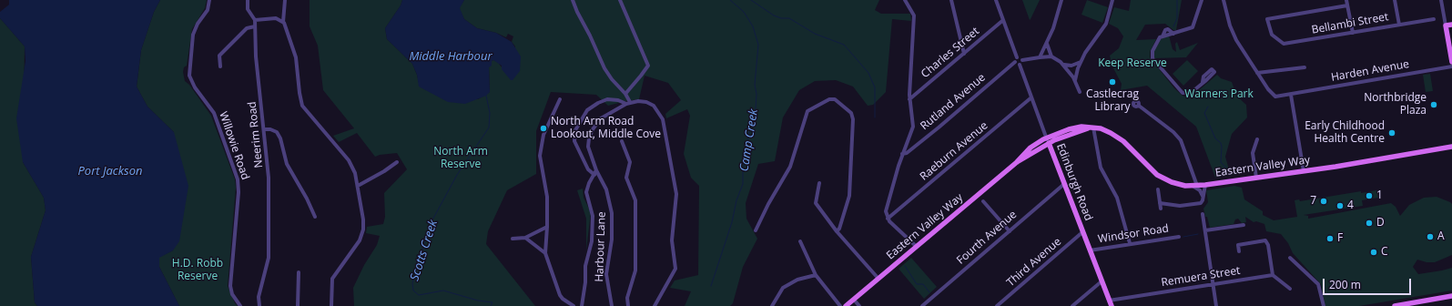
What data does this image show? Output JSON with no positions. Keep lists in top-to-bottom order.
{
  "streets": {
    "main road": ["Eastern Valley Way", "Edinburgh Road"],
    "street": [
      "Bellambi Street",
      "Charles Street",
      "Harden Avenue",
      "Rutland Avenue",
      "Neerim Road",
      "Willowie Road",
      "Raeburn Avenue",
      "Windsor Road",
      "Fourth Avenue",
      "Harbour Lane",
      "Third Avenue",
      "Remuera Street"
    ]
  },
  "crossings": [
    ["Raeburn Avenue", "Edinburgh Road"],
    ["Eastern Valley Way", "Edinburgh Road"],
    ["Edinburgh Road", "Windsor Road"],
    ["Edinburgh Road", "Fourth Avenue"],
    ["Edinburgh Road", "Third Avenue"],
    ["Edinburgh Road", "Remuera Street"]
  ],
  "water": [
    "Middle Harbour",
    "Camp Creek",
    "Port Jackson",
    "Scotts Creek"
  ],
  "parks": [
    "Keep Reserve",
    "Warners Park",
    "North Arm Reserve",
    "H.D. Robb Reserve"
  ],
  "places": [
    "Castlecrag Library",
    "Northbridge Plaza",
    "North Arm Road Lookout, Middle Cove",
    "Early Childhood Health Centre",
    "1",
    "7",
    "4",
    "D",
    "A",
    "F",
    "C"
  ],
  "scale_bar": "200 m"
}
